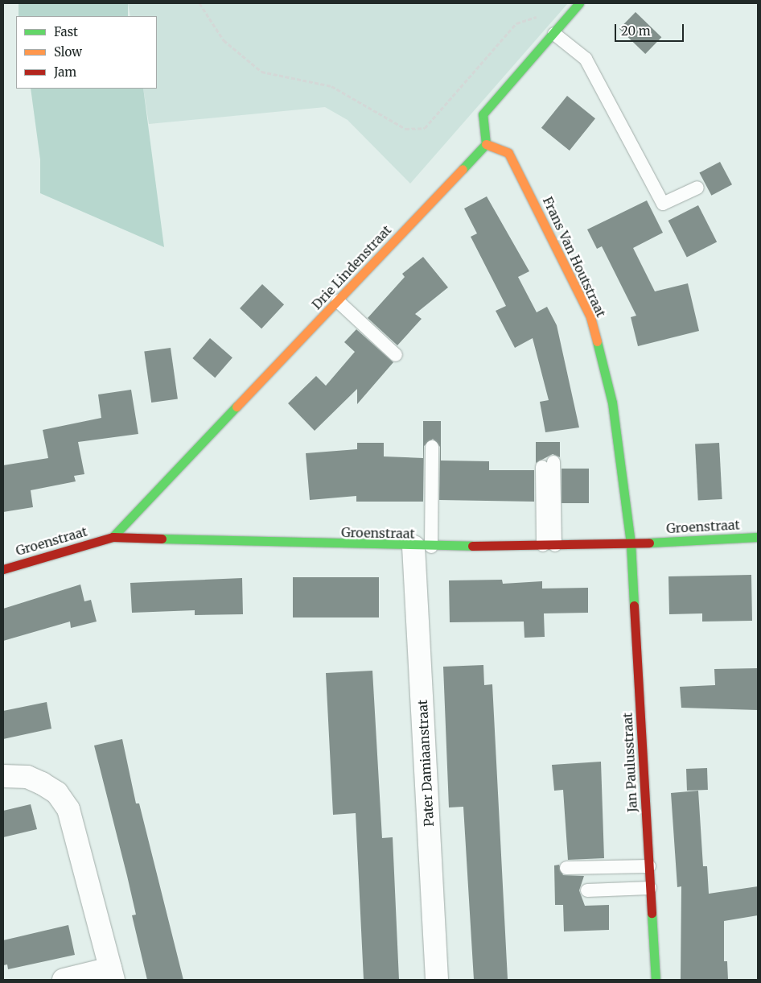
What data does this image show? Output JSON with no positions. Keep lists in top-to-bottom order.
{
  "streets": {
    "street": [
      "Frans Van Houtstraat",
      "Drie Lindenstraat",
      "Groenstraat",
      "Jan Paulusstraat",
      "Pater Damiaanstraat"
    ]
  },
  "crossings": [
    ["Frans Van Houtstraat", "Drie Lindenstraat"],
    ["Frans Van Houtstraat", "Groenstraat"],
    ["Frans Van Houtstraat", "Jan Paulusstraat"],
    ["Drie Lindenstraat", "Groenstraat"],
    ["Groenstraat", "Jan Paulusstraat"],
    ["Groenstraat", "Pater Damiaanstraat"]
  ],
  "legend": ["Fast", "Slow", "Jam"],
  "scale_bar": "20 m"
}
